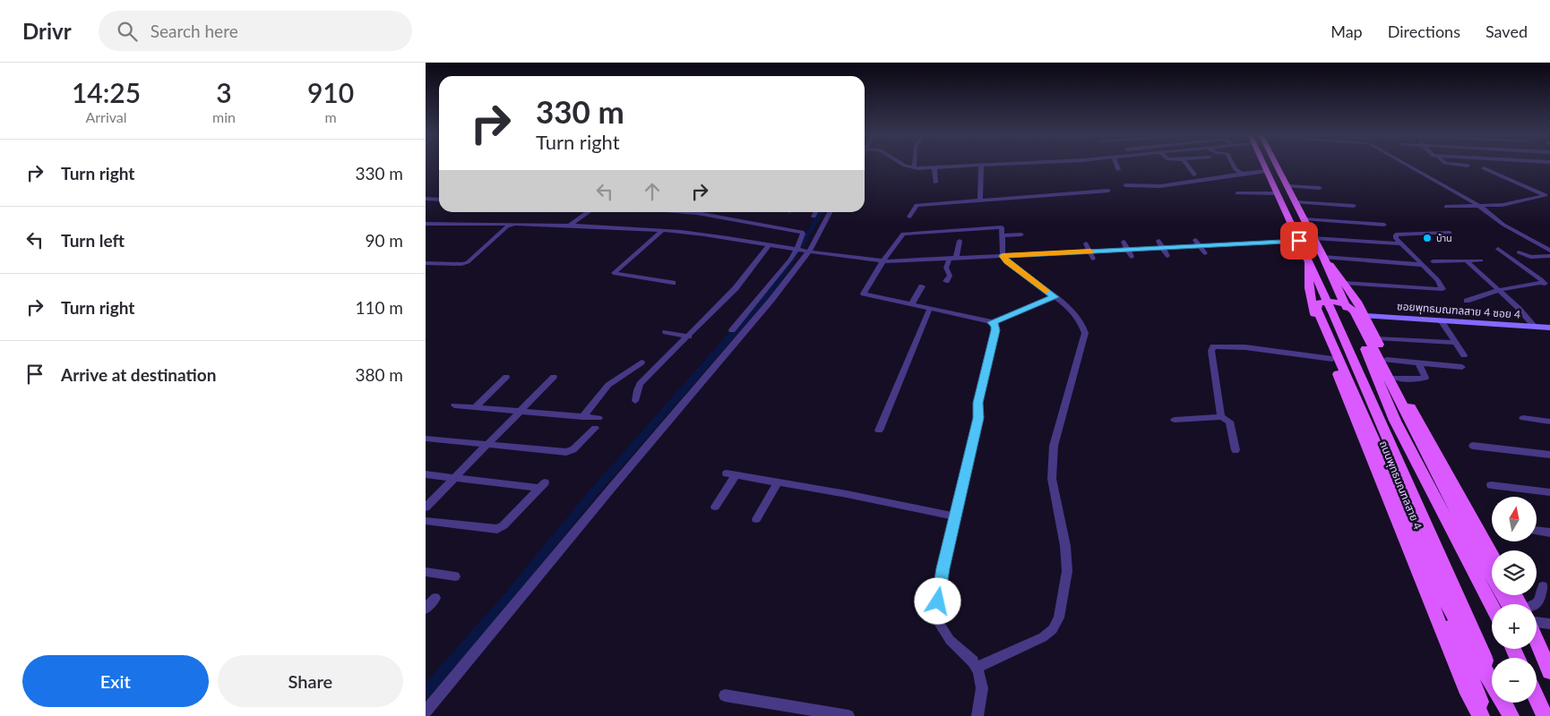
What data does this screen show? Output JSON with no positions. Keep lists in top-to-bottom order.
{
  "streets": {
    "main road": ["ถนนพุทธมณฑลสาย 4"],
    "street": ["ซอยพุทธมณฑลสาย 4 ซอย 4"]
  },
  "crossings": [
    ["ซอยพุทธมณฑลสาย 4 ซอย 4", "ถนนพุทธมณฑลสาย 4"]
  ],
  "places": ["บ้าน"],
  "north": "top",
  "page": {
    "header": "Drivr",
    "search": "Search here",
    "nav": ["Map", "Directions", "Saved"],
    "eta": [
      "14:25",
      "Arrival",
      "3",
      "min",
      "910",
      "m"
    ],
    "turn": ["330 m", "Turn right"],
    "list": [
      {
        "name": "Turn right",
        "value": "330 m"
      },
      {
        "name": "Turn left",
        "value": "90 m"
      },
      {
        "name": "Turn right",
        "value": "110 m"
      },
      {
        "name": "Arrive at destination",
        "value": "380 m"
      }
    ],
    "map_buttons": ["+", "−"],
    "buttons": ["Exit", "Share"]
  }
}
